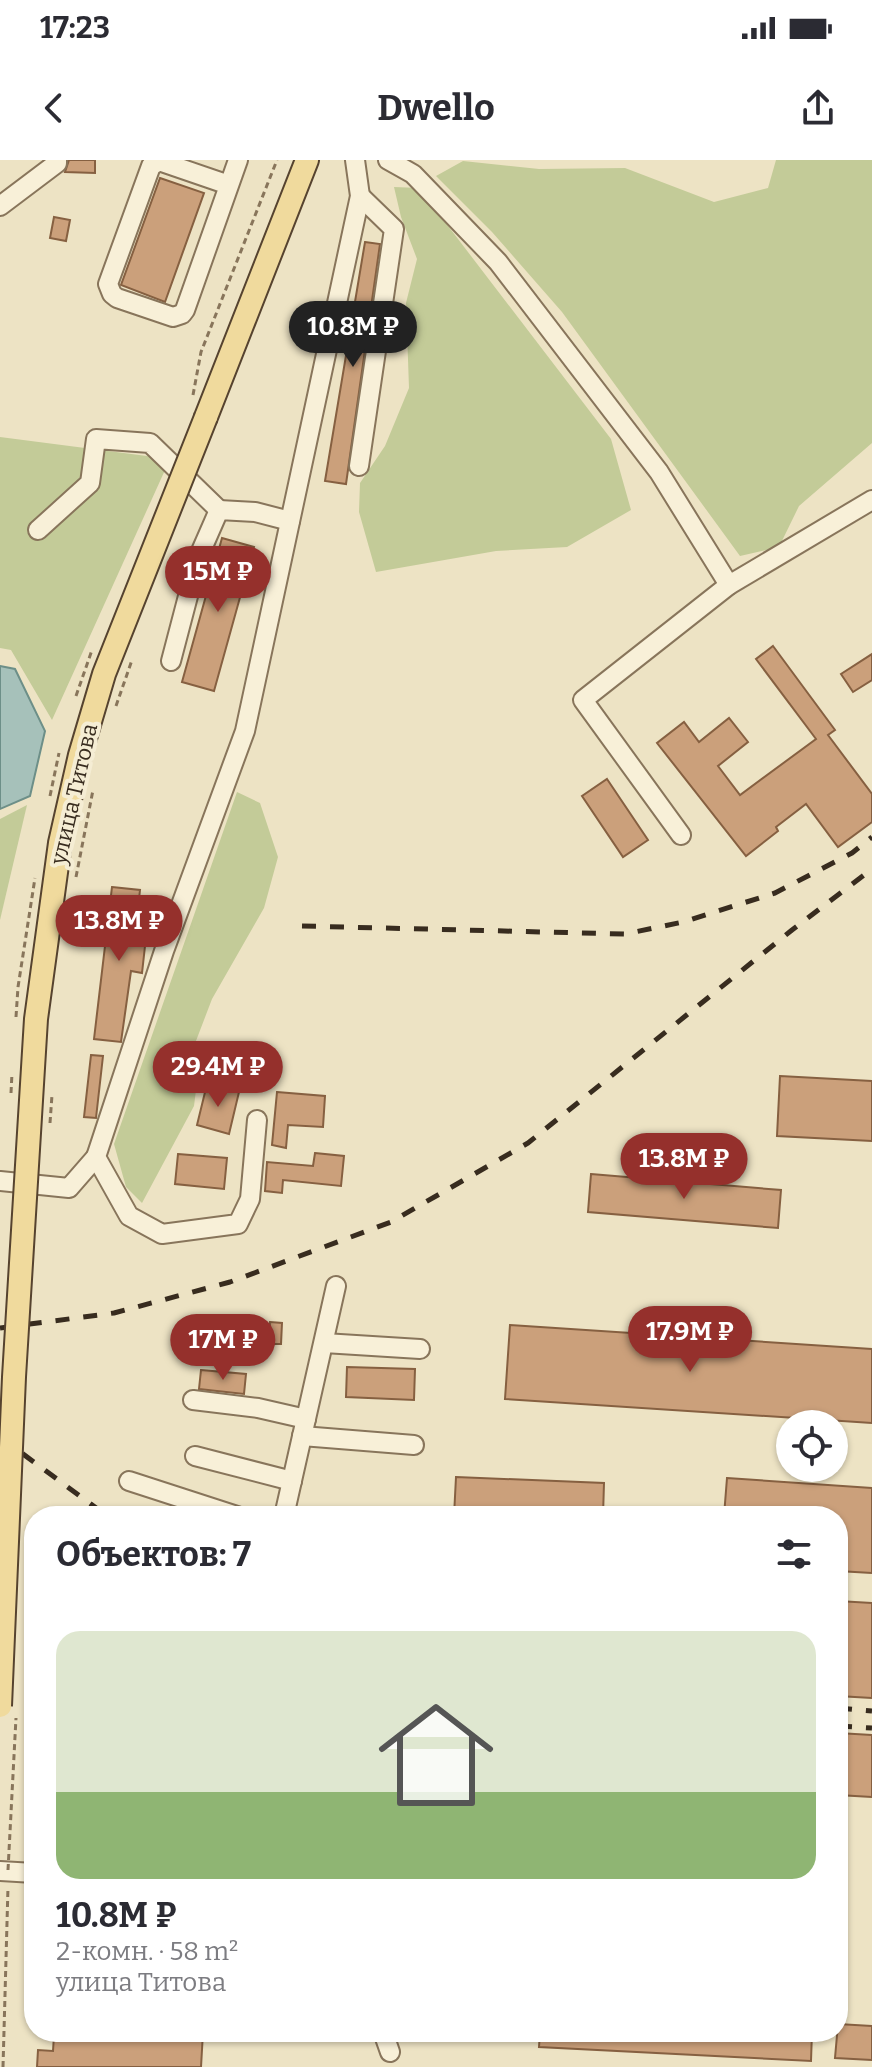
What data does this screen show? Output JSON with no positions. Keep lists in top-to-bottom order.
{
  "streets": {
    "main road": ["улица Титова"]
  },
  "page": {
    "status": "17:23",
    "header": "Dwello",
    "price": [
      "10.8M ₽",
      "15M ₽",
      "13.8M ₽",
      "29.4M ₽",
      "13.8M ₽",
      "17.9M ₽",
      "17M ₽"
    ],
    "heading": "Объектов: 7",
    "list": [
      {
        "name": "10.8M ₽",
        "note": "2-комн. · 58 m² · улица Титова"
      }
    ]
  }
}
